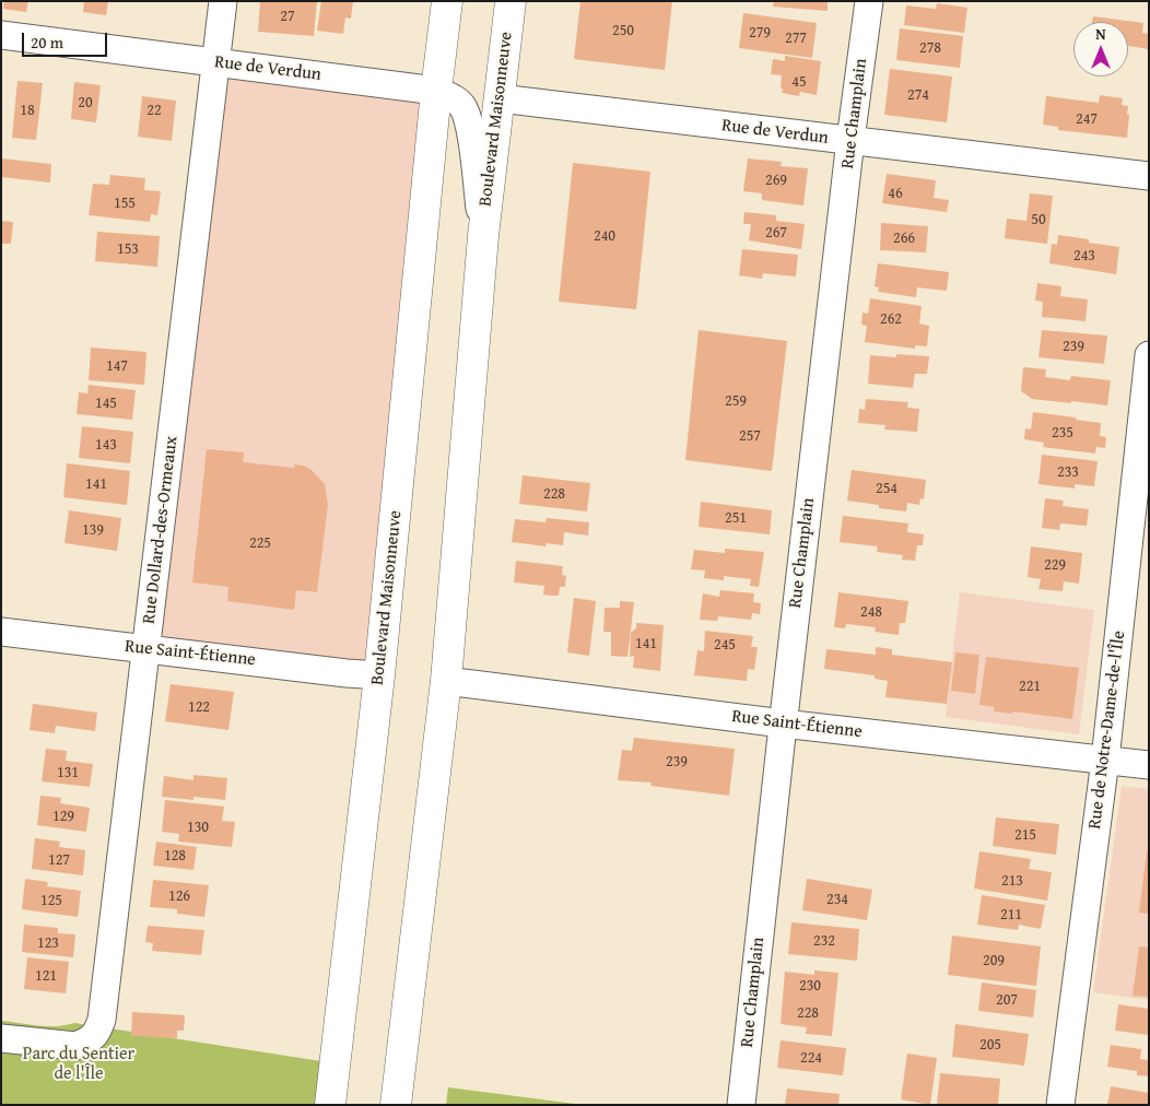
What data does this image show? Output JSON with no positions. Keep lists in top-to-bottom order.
{
  "streets": {
    "main road": ["Boulevard Maisonneuve"],
    "street": [
      "Rue de Verdun",
      "Rue Champlain",
      "Rue Dollard-des-Ormeaux",
      "Rue Saint-Étienne",
      "Rue de Notre-Dame-de-l'Île"
    ]
  },
  "crossings": [
    ["Rue de Verdun", "Rue Champlain"],
    ["Rue de Verdun", "Boulevard Maisonneuve"],
    ["Rue de Verdun", "Rue Dollard-des-Ormeaux"],
    ["Rue Champlain", "Rue Saint-Étienne"],
    ["Boulevard Maisonneuve", "Rue Saint-Étienne"],
    ["Rue Dollard-des-Ormeaux", "Rue Saint-Étienne"],
    ["Rue Saint-Étienne", "Rue de Notre-Dame-de-l'Île"]
  ],
  "parks": ["Parc du Sentier de l'Île"],
  "house_numbers": [
    "27",
    "250",
    "279",
    "277",
    "278",
    "45",
    "274",
    "20",
    "18",
    "22",
    "247",
    "269",
    "46",
    "155",
    "50",
    "267",
    "240",
    "266",
    "153",
    "243",
    "262",
    "239",
    "147",
    "259",
    "145",
    "235",
    "257",
    "143",
    "233",
    "141",
    "254",
    "228",
    "251",
    "139",
    "225",
    "229",
    "248",
    "141",
    "245",
    "221",
    "122",
    "239",
    "131",
    "129",
    "130",
    "215",
    "128",
    "127",
    "213",
    "126",
    "234",
    "125",
    "211",
    "232",
    "123",
    "209",
    "121",
    "230",
    "207",
    "228",
    "205",
    "224"
  ],
  "scale_bar": "20 m",
  "north": "top"
}
